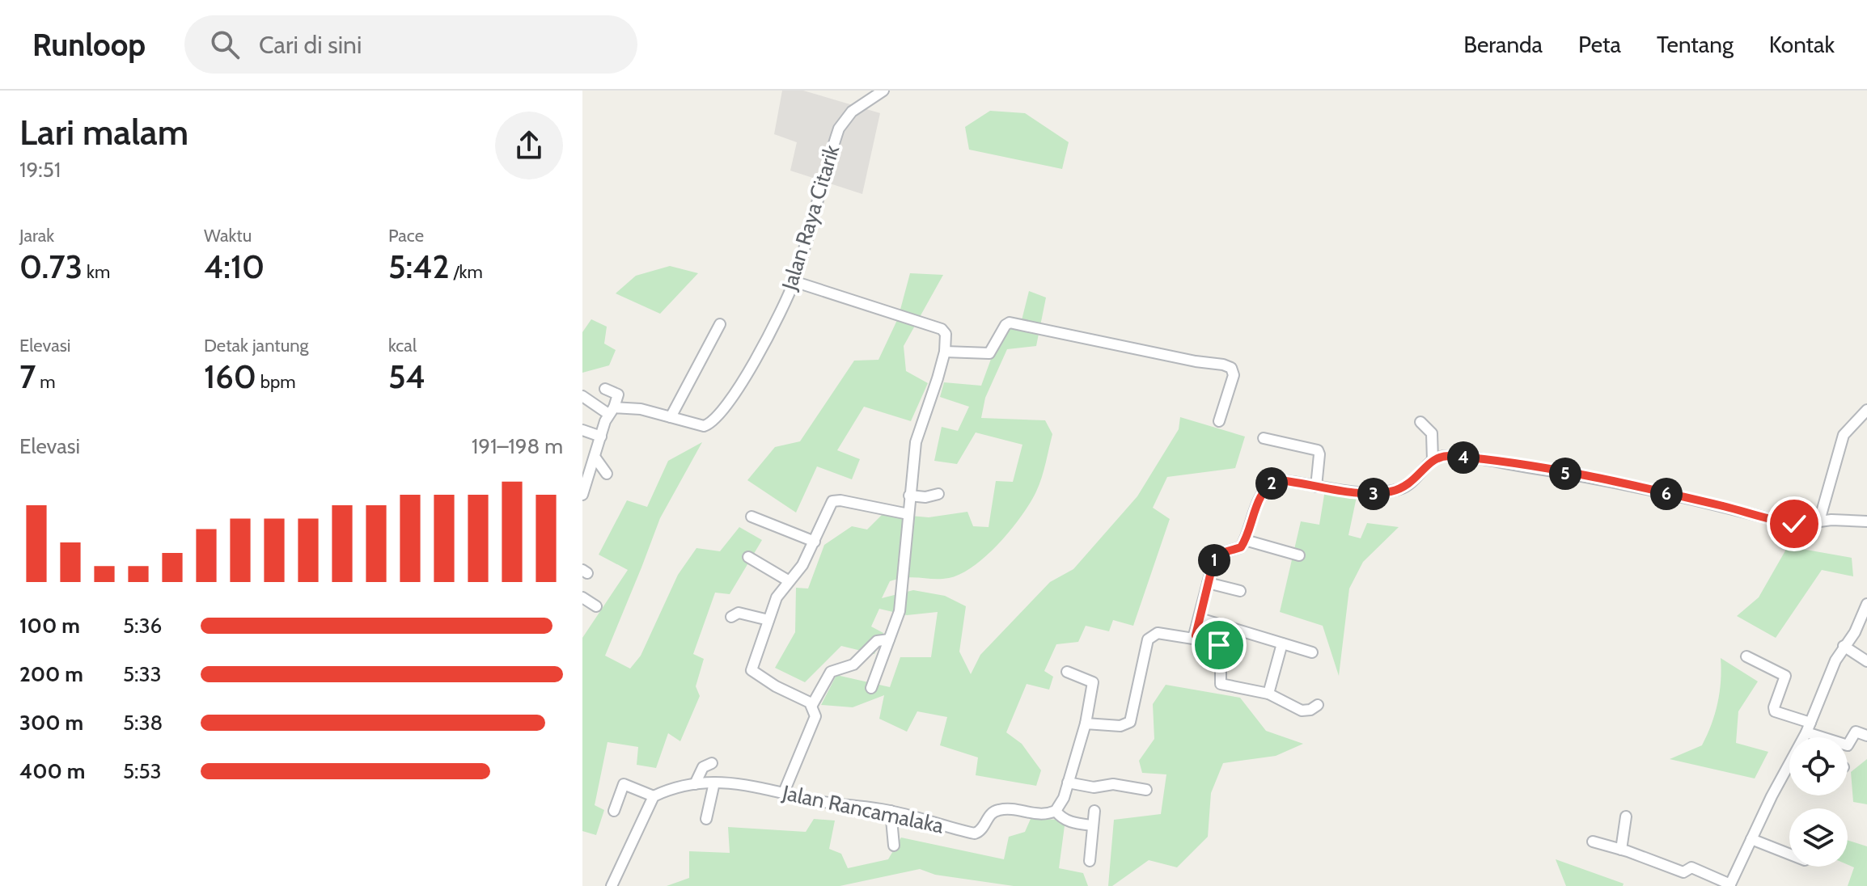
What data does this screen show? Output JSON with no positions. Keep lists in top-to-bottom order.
{
  "streets": {
    "street": ["Jalan Raya Citarik", "Jalan Rancamalaka"]
  },
  "page": {
    "header": "Runloop",
    "search": "Cari di sini",
    "nav": [
      "Beranda",
      "Peta",
      "Tentang",
      "Kontak"
    ],
    "heading": ["Lari malam", "19:51"],
    "stats": [
      ["Jarak", "0.73 km"],
      ["Waktu", "4:10"],
      ["Pace", "5:42 /km"],
      ["Elevasi", "7 m"],
      ["Detak jantung", "160 bpm"],
      ["kcal", "54"]
    ],
    "chart": ["Elevasi", "191–198 m"],
    "pins": [
      "4",
      "5",
      "2",
      "3",
      "6",
      "1"
    ],
    "list": [
      {
        "name": "100 m",
        "note": "5:36"
      },
      {
        "name": "200 m",
        "note": "5:33"
      },
      {
        "name": "300 m",
        "note": "5:38"
      },
      {
        "name": "400 m",
        "note": "5:53"
      }
    ]
  }
}
